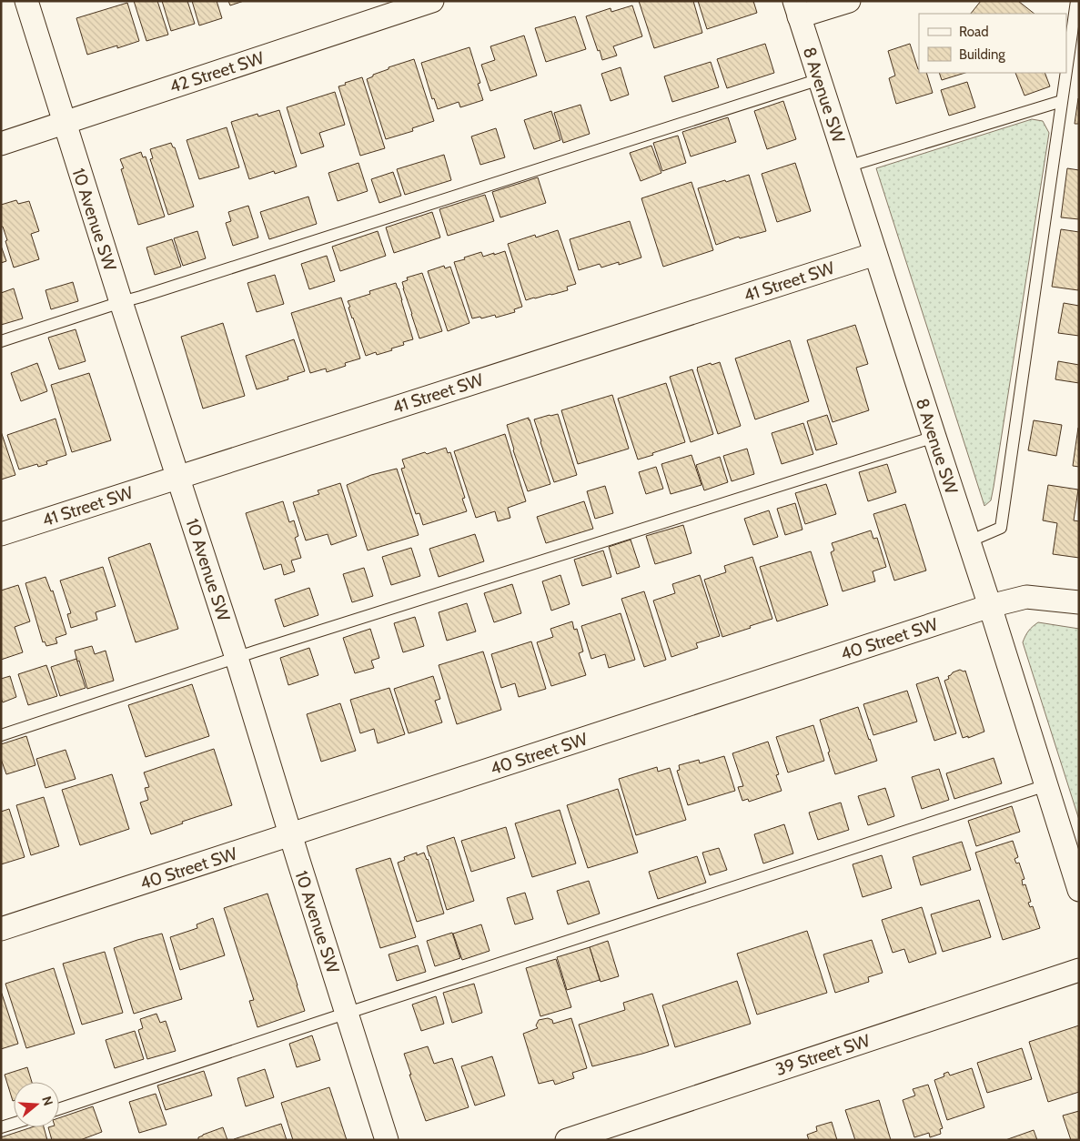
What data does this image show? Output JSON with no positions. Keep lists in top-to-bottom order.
{
  "streets": {
    "street": [
      "42 Street SW",
      "8 Avenue SW",
      "10 Avenue SW",
      "41 Street SW",
      "40 Street SW",
      "39 Street SW"
    ]
  },
  "crossings": [
    ["42 Street SW", "10 Avenue SW"],
    ["8 Avenue SW", "41 Street SW"],
    ["8 Avenue SW", "40 Street SW"],
    ["10 Avenue SW", "41 Street SW"],
    ["10 Avenue SW", "40 Street SW"]
  ],
  "legend": ["Road", "Building"],
  "north": "right"
}
